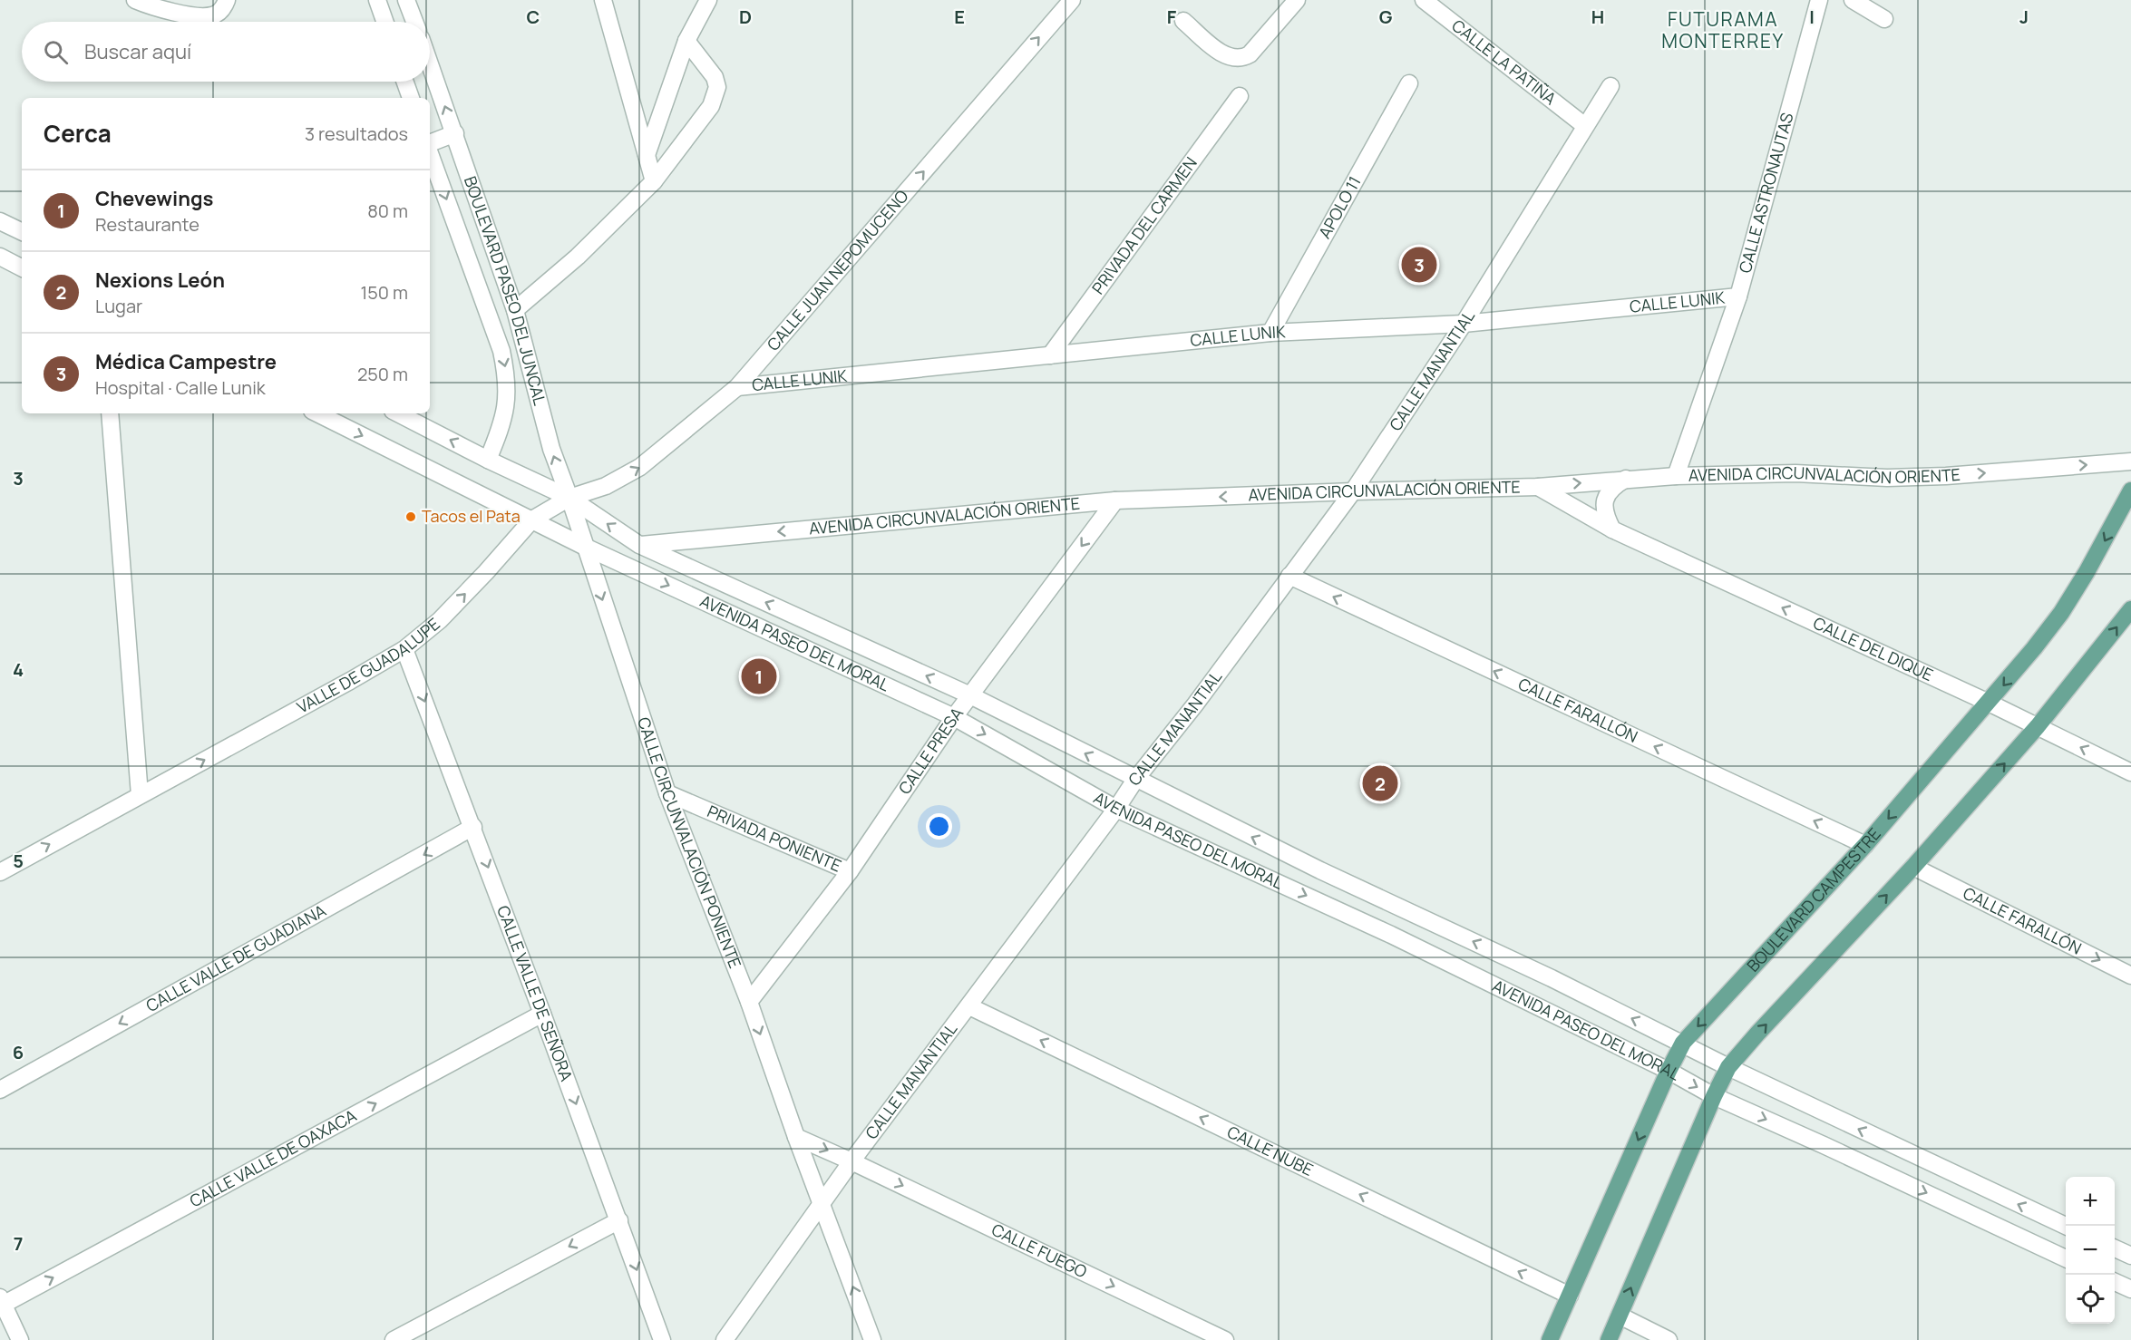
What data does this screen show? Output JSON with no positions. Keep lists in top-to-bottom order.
{
  "streets": {
    "main road": ["BOULEVARD CAMPESTRE"],
    "street": [
      "CALLE LA PATIÑA",
      "CALLE ASTRONAUTAS",
      "APOLO 11",
      "PRIVADA DEL CARMEN",
      "CALLE JUAN NEPOMUCENO",
      "BOULEVARD PASEO DEL JUNCAL",
      "CALLE LUNIK",
      "CALLE MANANTIAL",
      "AVENIDA CIRCUNVALACIÓN ORIENTE",
      "AVENIDA PASEO DEL MORAL",
      "CALLE DEL DIQUE",
      "VALLE DE GUADALUPE",
      "CALLE FARALLÓN",
      "CALLE PRESA",
      "PRIVADA PONIENTE",
      "CALLE CIRCUNVALACIÓN PONIENTE",
      "CALLE VALLE DE GUADIANA",
      "CALLE VALLE DE SEÑORA",
      "CALLE NUBE",
      "CALLE VALLE DE OAXACA",
      "CALLE FUEGO"
    ]
  },
  "crossings": [
    ["CALLE LA PATIÑA", "CALLE MANANTIAL"],
    ["CALLE ASTRONAUTAS", "CALLE LUNIK"],
    ["CALLE ASTRONAUTAS", "AVENIDA CIRCUNVALACIÓN ORIENTE"],
    ["APOLO 11", "CALLE LUNIK"],
    ["PRIVADA DEL CARMEN", "CALLE LUNIK"],
    ["CALLE JUAN NEPOMUCENO", "BOULEVARD PASEO DEL JUNCAL"],
    ["CALLE JUAN NEPOMUCENO", "CALLE LUNIK"],
    ["CALLE JUAN NEPOMUCENO", "AVENIDA PASEO DEL MORAL"],
    ["CALLE JUAN NEPOMUCENO", "VALLE DE GUADALUPE"],
    ["BOULEVARD PASEO DEL JUNCAL", "AVENIDA PASEO DEL MORAL"],
    ["BOULEVARD PASEO DEL JUNCAL", "VALLE DE GUADALUPE"],
    ["BOULEVARD PASEO DEL JUNCAL", "CALLE CIRCUNVALACIÓN PONIENTE"],
    ["CALLE LUNIK", "CALLE MANANTIAL"],
    ["CALLE MANANTIAL", "AVENIDA CIRCUNVALACIÓN ORIENTE"],
    ["CALLE MANANTIAL", "AVENIDA PASEO DEL MORAL"],
    ["CALLE MANANTIAL", "CALLE FARALLÓN"],
    ["CALLE MANANTIAL", "CALLE CIRCUNVALACIÓN PONIENTE"],
    ["CALLE MANANTIAL", "CALLE NUBE"],
    ["CALLE MANANTIAL", "CALLE FUEGO"],
    ["AVENIDA CIRCUNVALACIÓN ORIENTE", "AVENIDA PASEO DEL MORAL"],
    ["AVENIDA CIRCUNVALACIÓN ORIENTE", "CALLE DEL DIQUE"],
    ["AVENIDA CIRCUNVALACIÓN ORIENTE", "CALLE PRESA"],
    ["AVENIDA PASEO DEL MORAL", "VALLE DE GUADALUPE"],
    ["AVENIDA PASEO DEL MORAL", "CALLE PRESA"],
    ["AVENIDA PASEO DEL MORAL", "CALLE CIRCUNVALACIÓN PONIENTE"],
    ["AVENIDA PASEO DEL MORAL", "BOULEVARD CAMPESTRE"],
    ["CALLE DEL DIQUE", "BOULEVARD CAMPESTRE"],
    ["VALLE DE GUADALUPE", "CALLE VALLE DE SEÑORA"],
    ["CALLE FARALLÓN", "BOULEVARD CAMPESTRE"],
    ["CALLE PRESA", "PRIVADA PONIENTE"],
    ["CALLE PRESA", "CALLE CIRCUNVALACIÓN PONIENTE"],
    ["PRIVADA PONIENTE", "CALLE CIRCUNVALACIÓN PONIENTE"],
    ["BOULEVARD CAMPESTRE", "CALLE NUBE"],
    ["CALLE VALLE DE GUADIANA", "CALLE VALLE DE SEÑORA"],
    ["CALLE VALLE DE SEÑORA", "CALLE VALLE DE OAXACA"]
  ],
  "one_way": [
    "CALLE JUAN NEPOMUCENO",
    "CALLE DEL DIQUE",
    "VALLE DE GUADALUPE",
    "CALLE PRESA",
    "CALLE VALLE DE GUADIANA",
    "CALLE VALLE DE SEÑORA",
    "CALLE NUBE",
    "CALLE VALLE DE OAXACA",
    "CALLE FUEGO"
  ],
  "districts": ["FUTURAMA MONTERREY"],
  "places": ["Tacos el Pata"],
  "page": {
    "search": "Buscar aquí",
    "heading": ["Cerca", "3 resultados"],
    "list": [
      {
        "mark": "1",
        "name": "Chevewings",
        "note": "Restaurante",
        "value": "80 m"
      },
      {
        "mark": "2",
        "name": "Nexions León",
        "note": "Lugar",
        "value": "150 m"
      },
      {
        "mark": "3",
        "name": "Médica Campestre",
        "note": "Hospital · Calle Lunik",
        "value": "250 m"
      }
    ],
    "pins": ["3", "1", "2"],
    "map_buttons": ["+", "−"]
  },
  "grid": {
    "columns": [
      "C",
      "D",
      "E",
      "F",
      "G",
      "H",
      "I",
      "J"
    ],
    "rows": [
      "3",
      "4",
      "5",
      "6",
      "7"
    ]
  }
}
